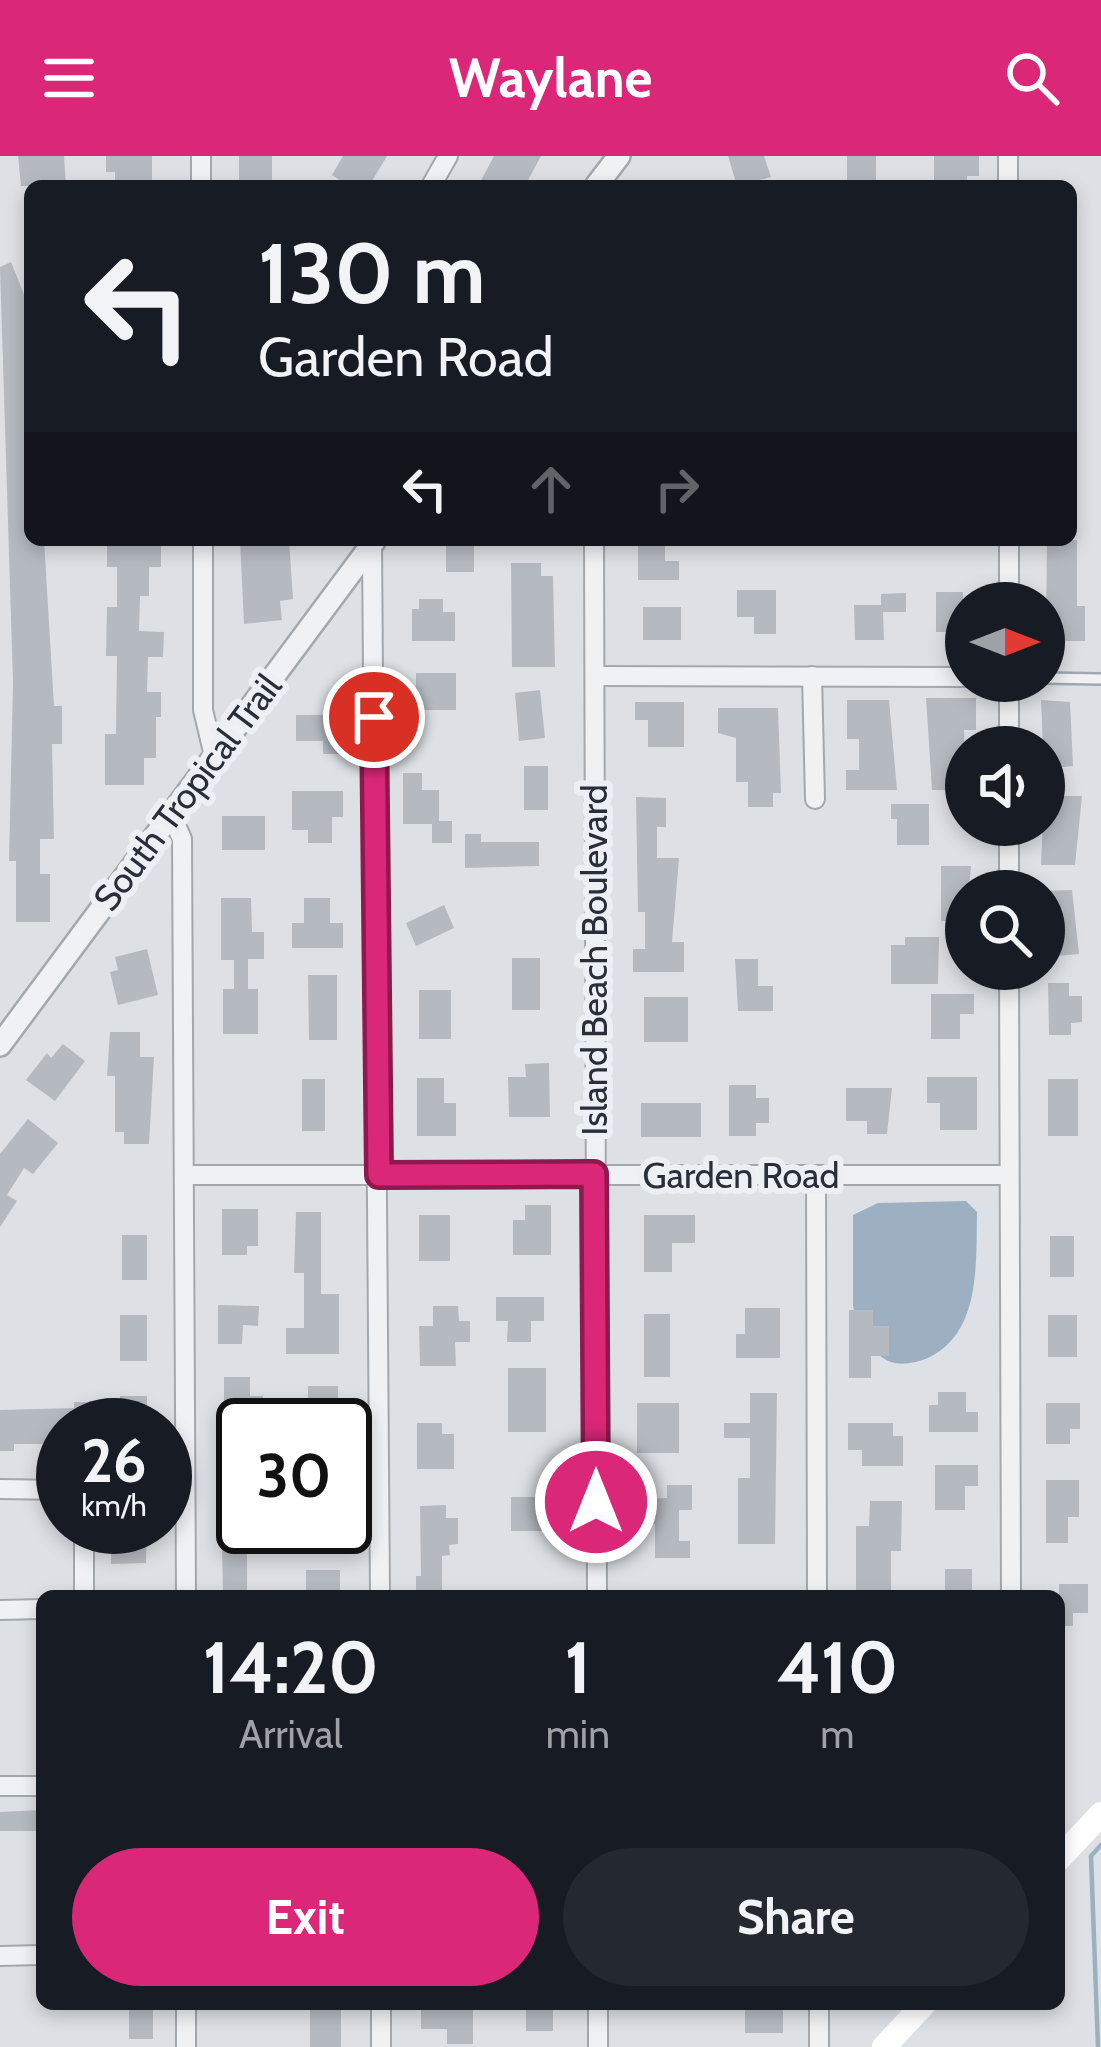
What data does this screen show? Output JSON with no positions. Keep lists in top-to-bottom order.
{
  "streets": {
    "street": ["South Tropical Trail", "Island Beach Boulevard", "Garden Road"]
  },
  "crossings": [
    ["Island Beach Boulevard", "Garden Road"]
  ],
  "north": "right",
  "page": {
    "header": "Waylane",
    "turn": ["130 m", "Garden Road"],
    "speed": "26 km/h",
    "limit": "30",
    "eta": [
      "14:20",
      "Arrival",
      "1",
      "min",
      "410",
      "m"
    ],
    "buttons": ["Exit", "Share"]
  }
}
